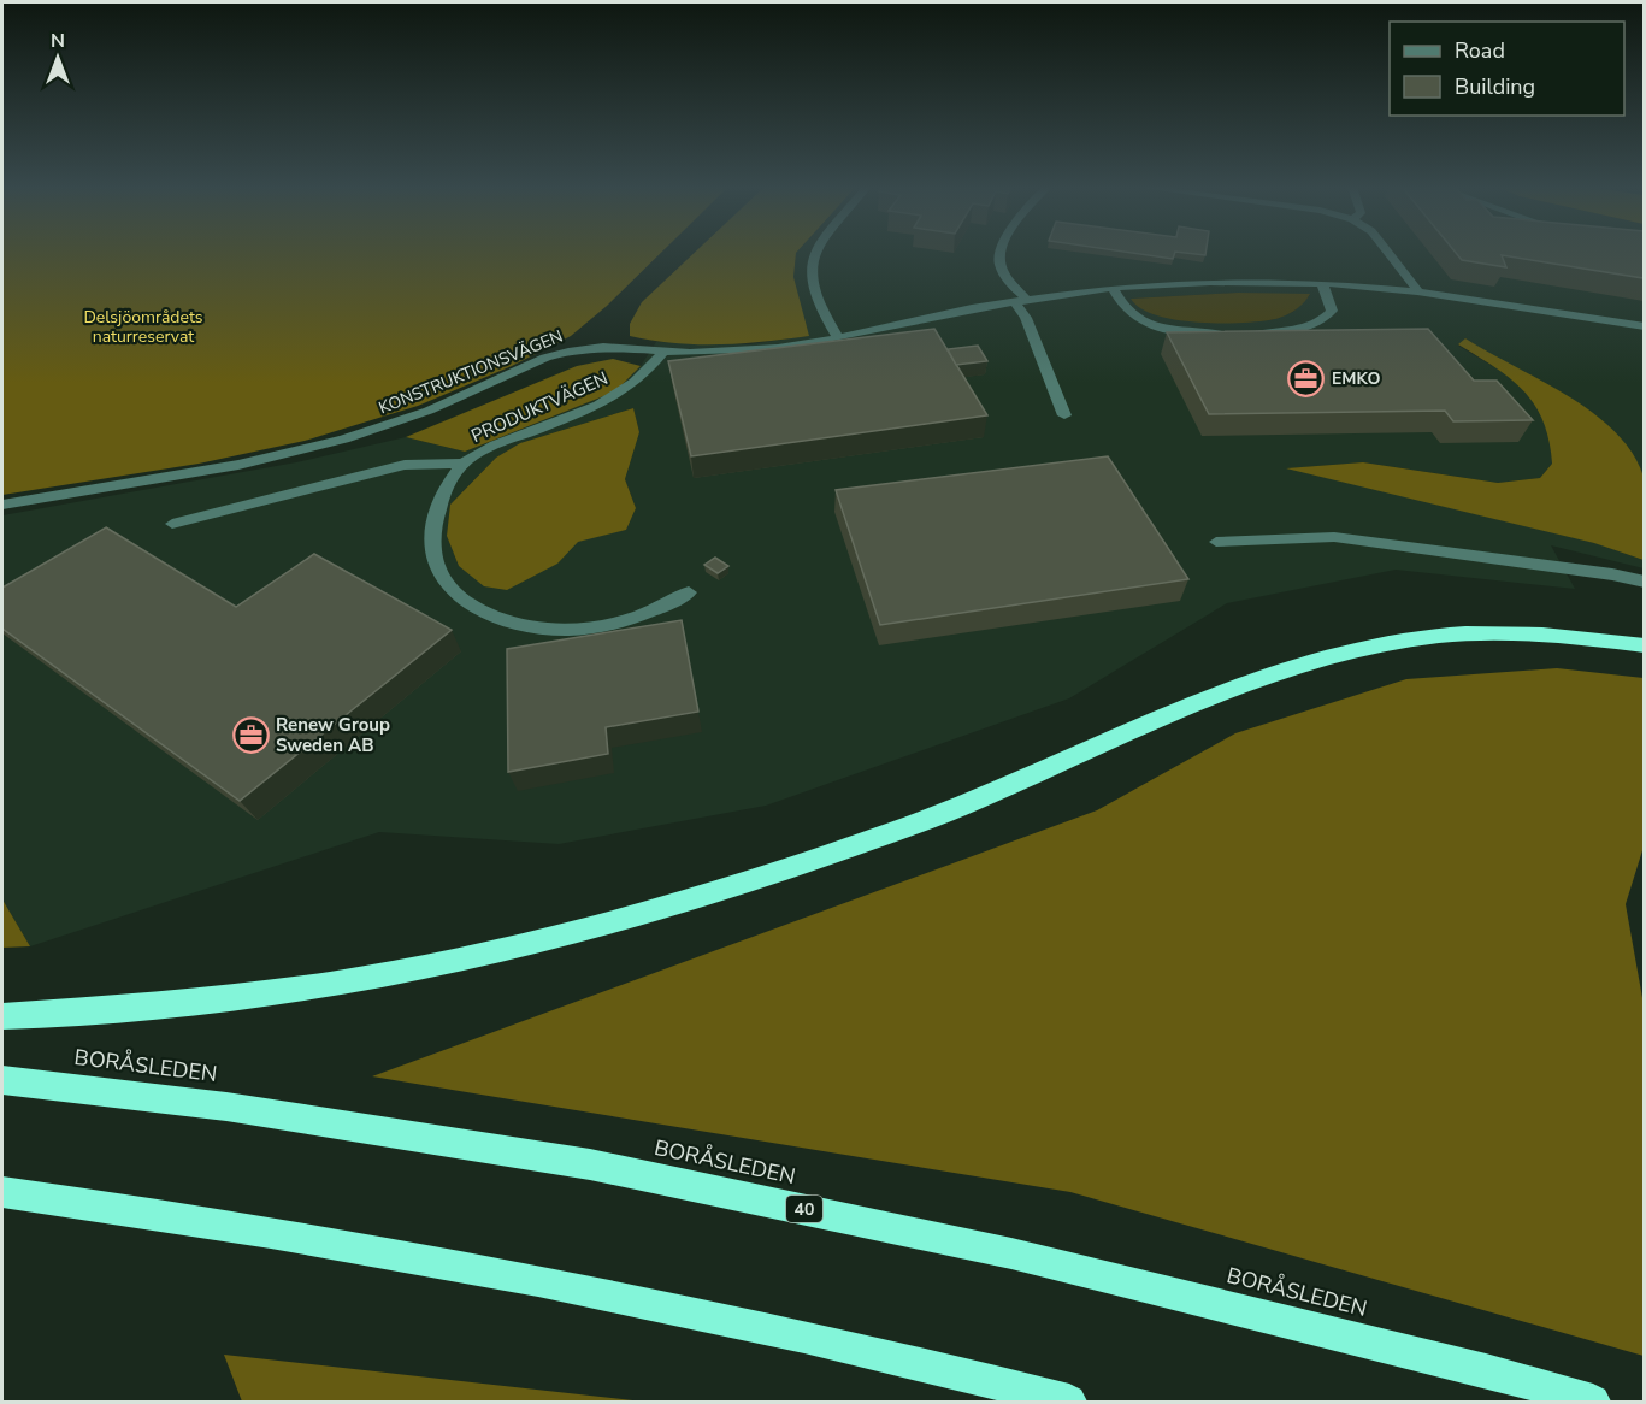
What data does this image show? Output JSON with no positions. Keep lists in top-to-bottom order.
{
  "streets": {
    "highway": ["BORÅSLEDEN", "40"],
    "street": ["KONSTRUKTIONSVÄGEN", "PRODUKTVÄGEN"]
  },
  "crossings": [
    ["KONSTRUKTIONSVÄGEN", "PRODUKTVÄGEN"]
  ],
  "parks": ["Delsjöområdets naturreservat"],
  "places": {
    "office": ["EMKO", "Renew Group Sweden AB"]
  },
  "legend": ["Road", "Building"],
  "north": "top"
}
